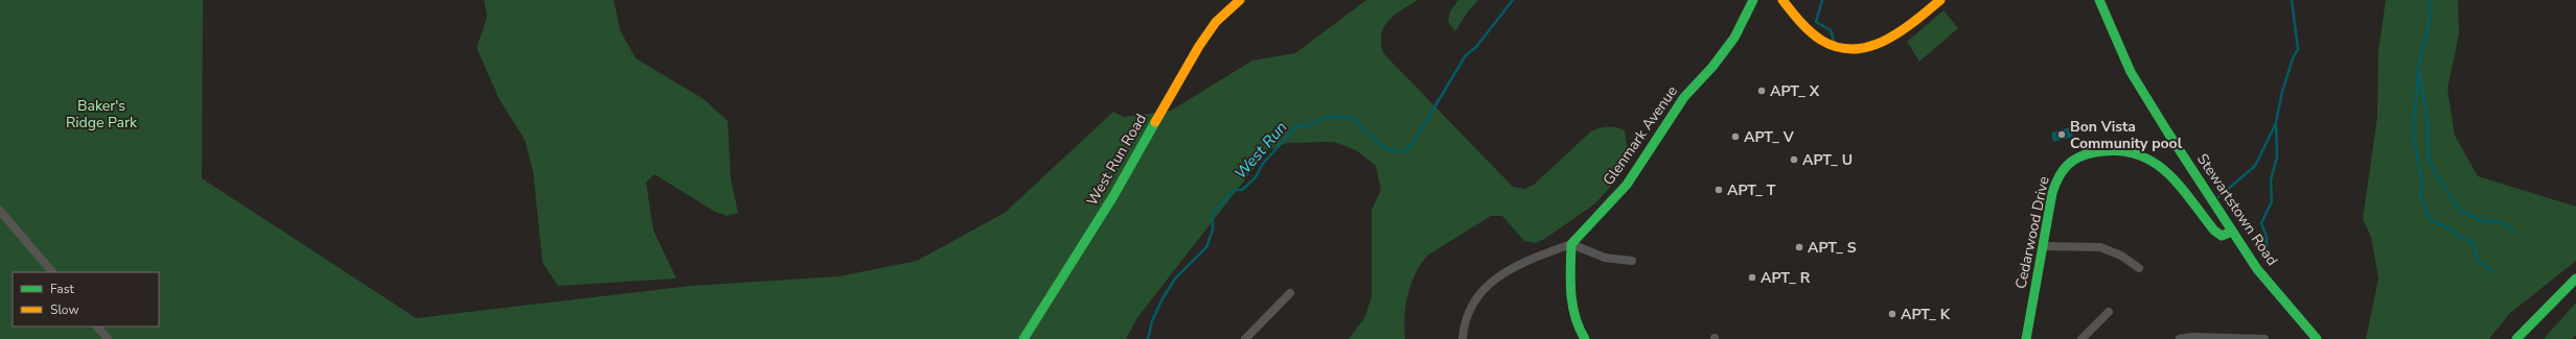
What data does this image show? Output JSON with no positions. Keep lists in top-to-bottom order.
{
  "streets": {
    "street": [
      "Glenmark Avenue",
      "West Run Road",
      "Stewartstown Road",
      "Cedarwood Drive"
    ]
  },
  "crossings": [
    ["Stewartstown Road", "Cedarwood Drive"]
  ],
  "water": ["West Run"],
  "parks": ["Baker's Ridge Park"],
  "places": [
    "APT_ X",
    "Bon Vista Community pool",
    "APT_ V",
    "APT_ U",
    "APT_ T",
    "APT_ S",
    "APT_ R",
    "APT_ K"
  ],
  "legend": ["Fast", "Slow"]
}
